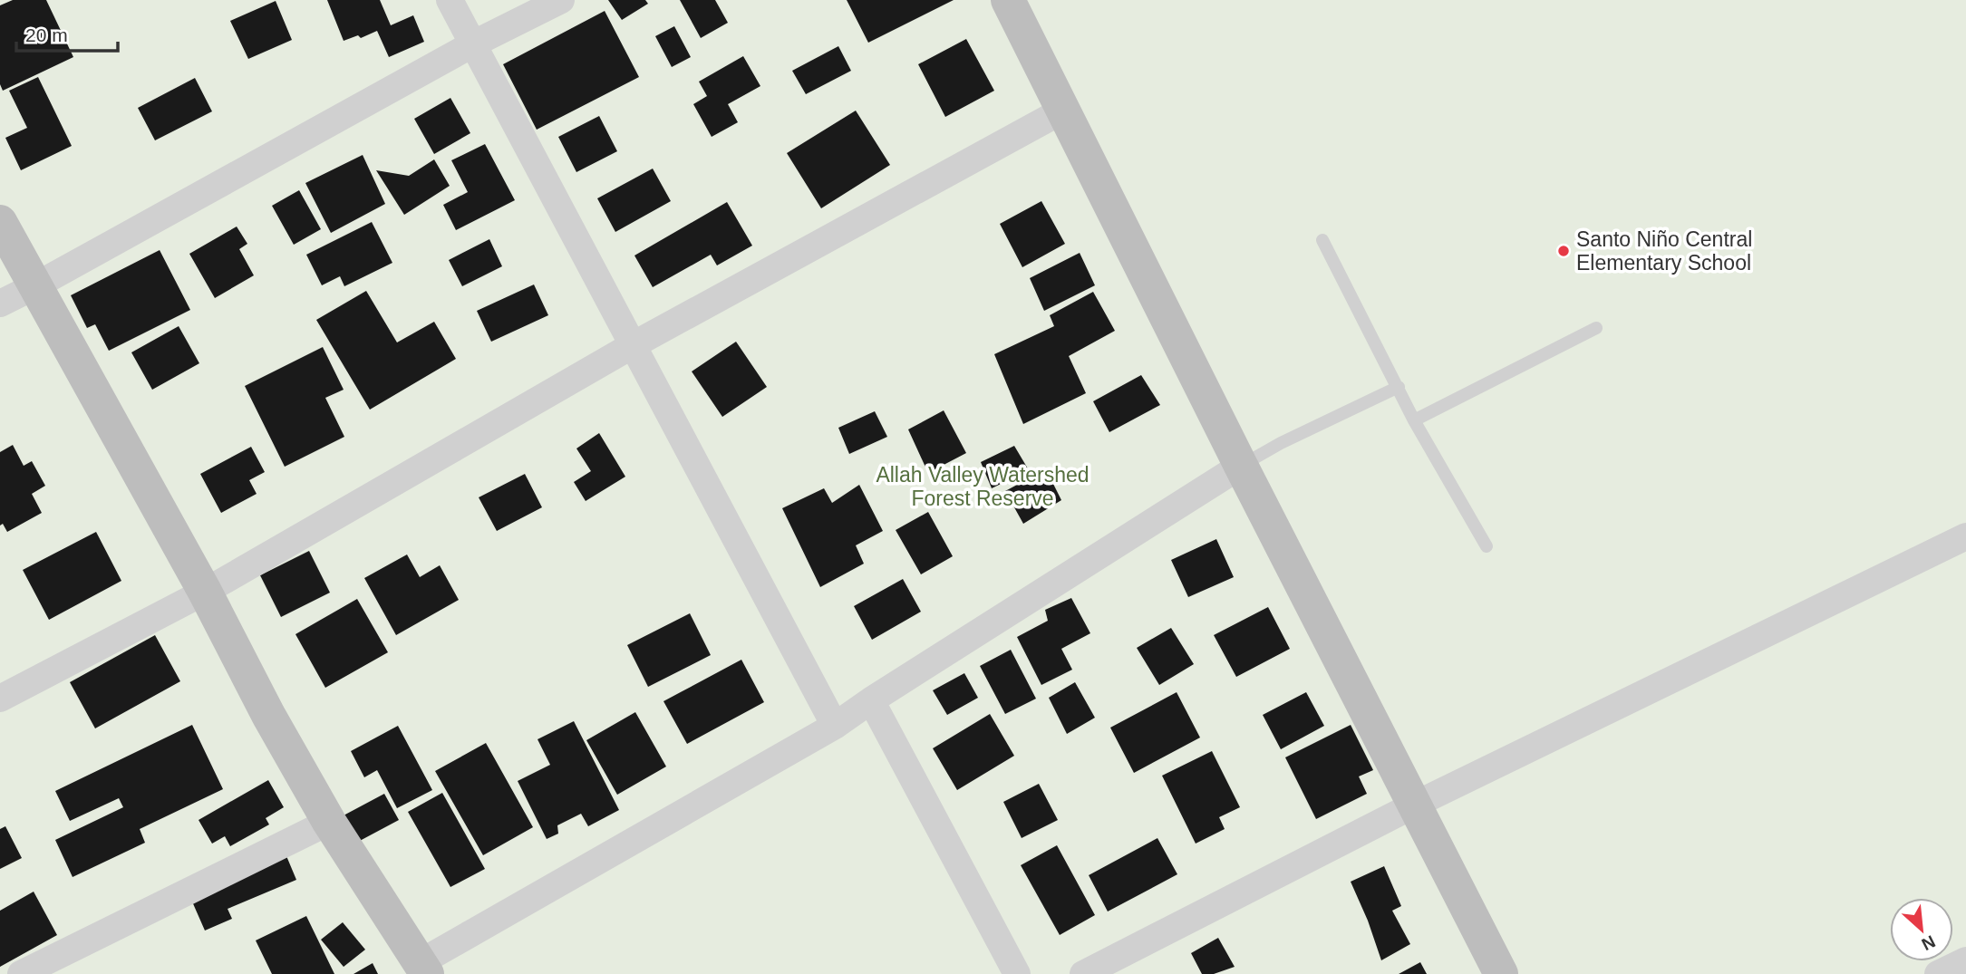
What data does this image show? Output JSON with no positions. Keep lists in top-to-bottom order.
{
  "parks": ["Allah Valley Watershed Forest Reserve"],
  "places": ["Santo Niño Central Elementary School"],
  "scale_bar": "20 m",
  "north": "bottom right"
}
